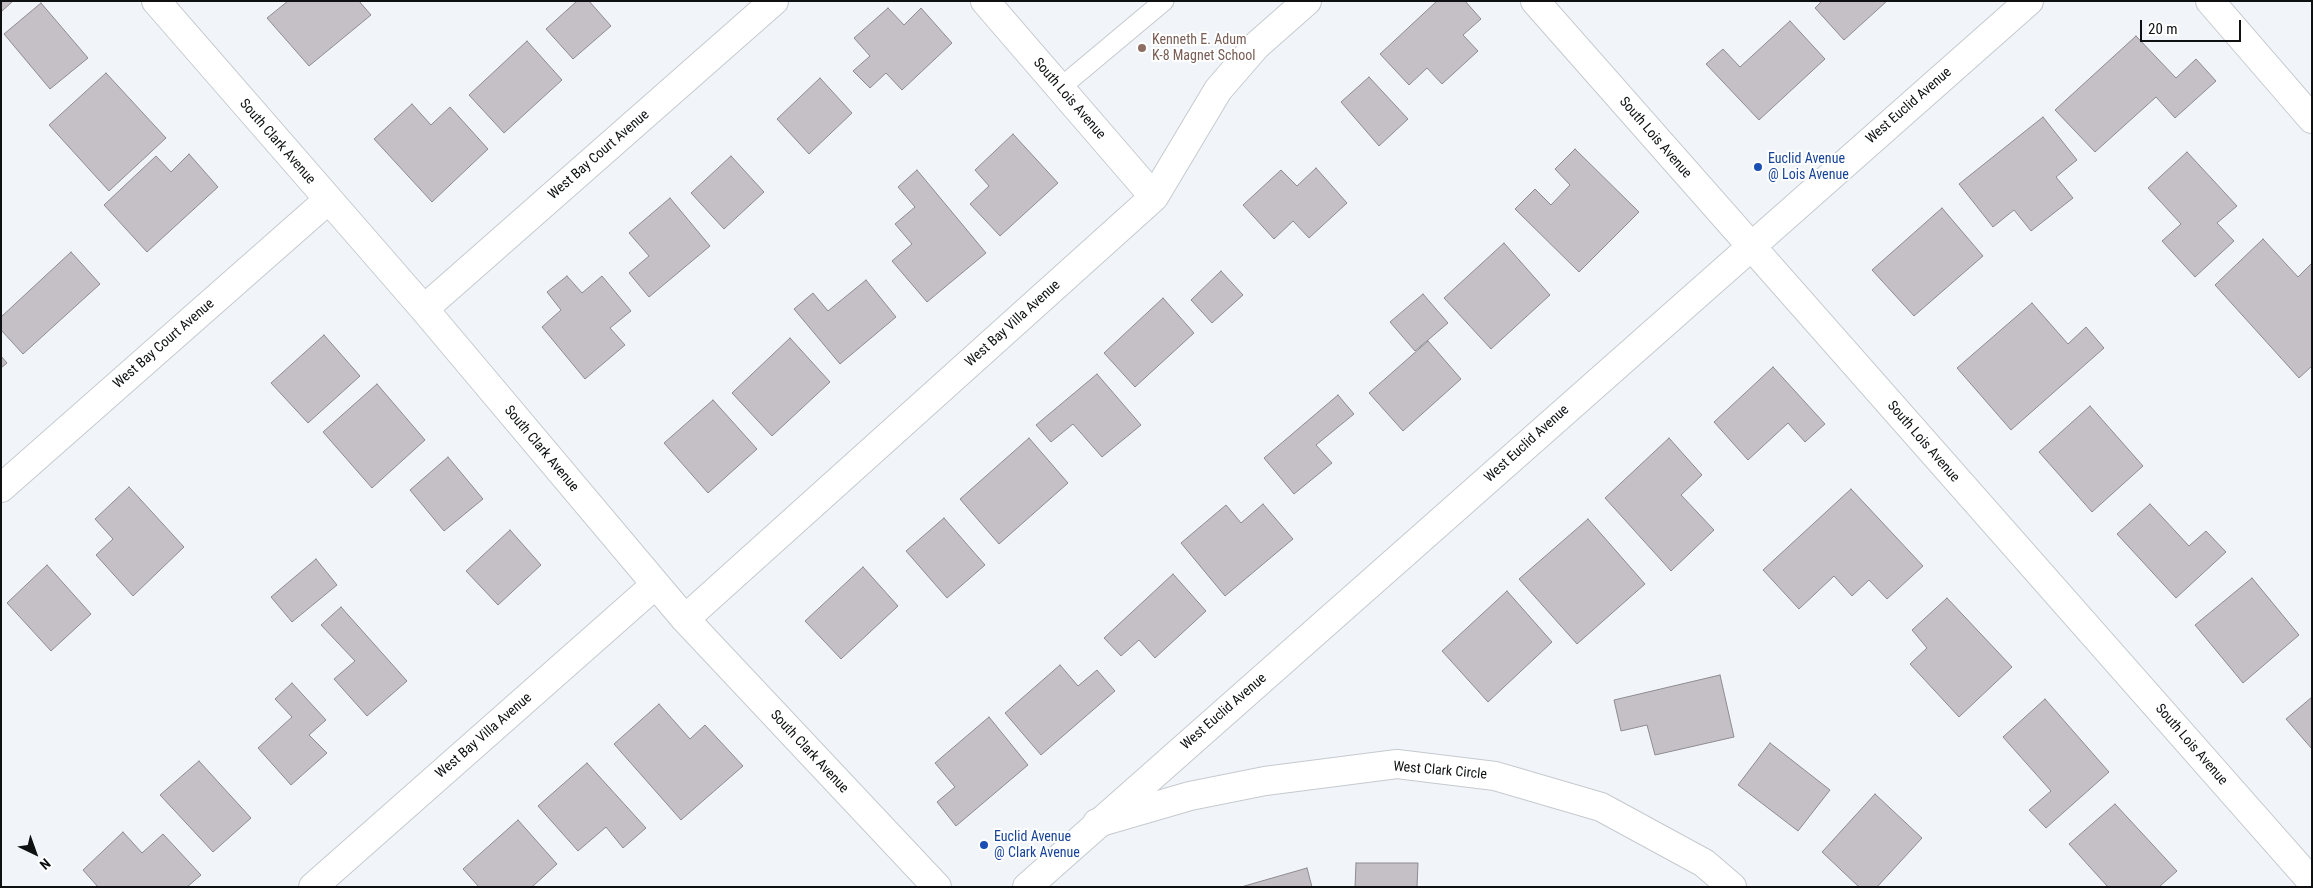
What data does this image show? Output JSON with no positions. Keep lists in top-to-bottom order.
{
  "streets": {
    "street": [
      "South Lois Avenue",
      "West Euclid Avenue",
      "South Clark Avenue",
      "West Bay Court Avenue",
      "West Bay Villa Avenue",
      "West Clark Circle"
    ]
  },
  "crossings": [
    ["South Lois Avenue", "West Euclid Avenue"],
    ["South Lois Avenue", "West Bay Villa Avenue"],
    ["West Euclid Avenue", "West Clark Circle"],
    ["South Clark Avenue", "West Bay Court Avenue"],
    ["South Clark Avenue", "West Bay Villa Avenue"]
  ],
  "places": ["Kenneth E. Adum K-8 Magnet School", "Euclid Avenue @ Lois Avenue", "Euclid Avenue @ Clark Avenue"],
  "scale_bar": "20 m",
  "north": "bottom right"
}
